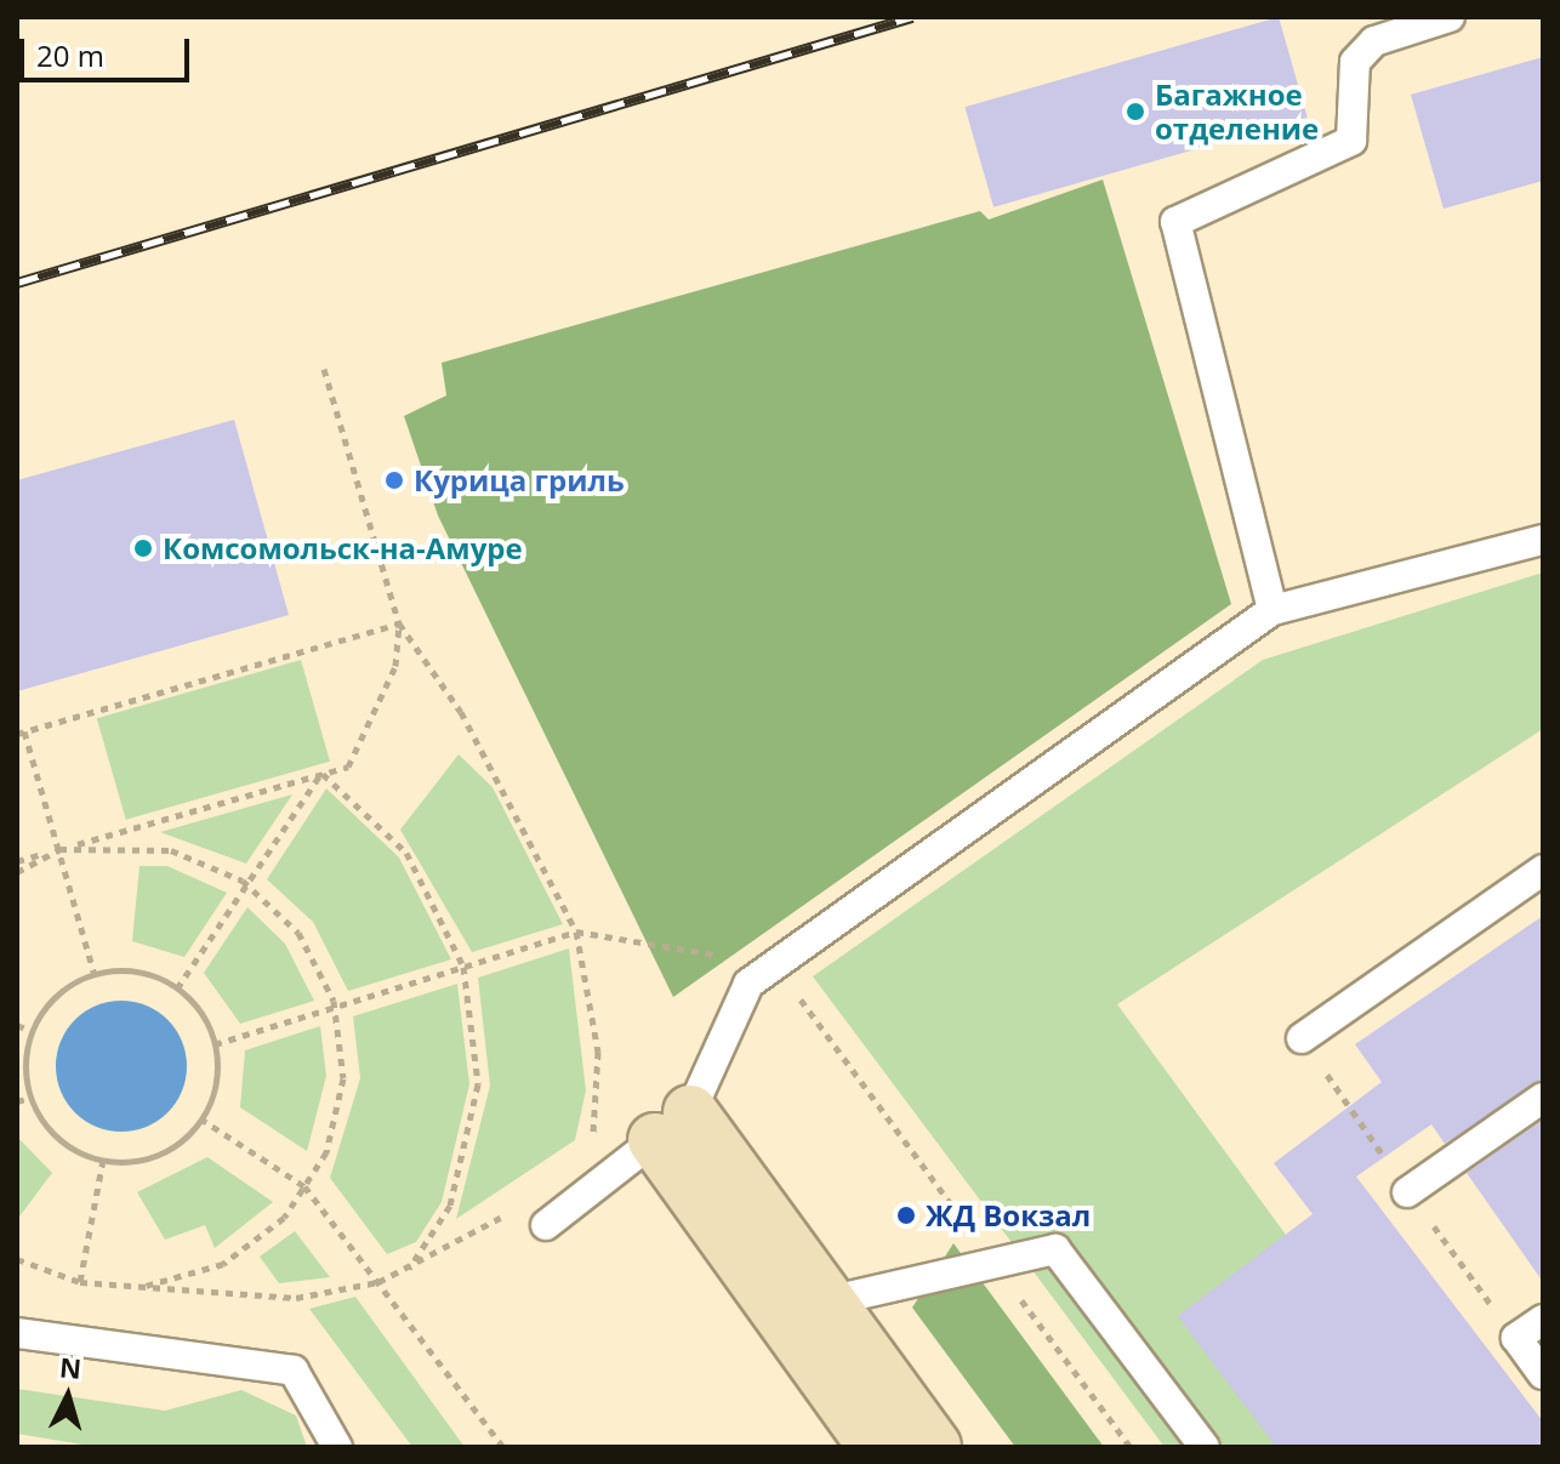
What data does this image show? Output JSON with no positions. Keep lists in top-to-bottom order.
{
  "places": [
    "Багажное отделение",
    "Курица гриль",
    "Комсомольск-на-Амуре",
    "ЖД Вокзал"
  ],
  "scale_bar": "20 m",
  "north": "top"
}
